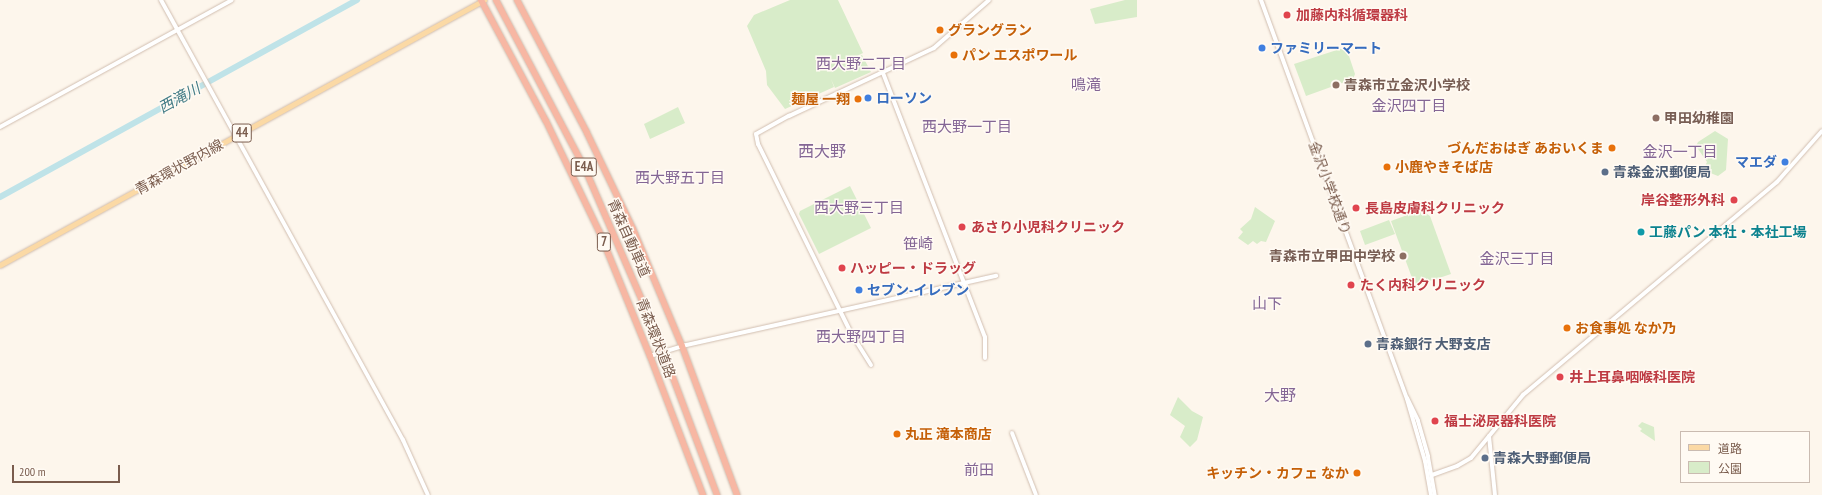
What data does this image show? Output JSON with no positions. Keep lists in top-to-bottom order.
{
  "streets": {
    "highway": [
      "E4A",
      "青森自動車道",
      "7",
      "青森環状道路"
    ],
    "main road": ["44", "青森環状野内線"],
    "street": ["金沢小学校通り"]
  },
  "crossings": [
    ["青森環状野内線", "青森環状道路"]
  ],
  "districts": [
    "西大野二丁目",
    "鳴滝",
    "金沢四丁目",
    "西大野一丁目",
    "西大野",
    "金沢一丁目",
    "西大野五丁目",
    "西大野三丁目",
    "笹崎",
    "金沢三丁目",
    "山下",
    "西大野四丁目",
    "大野",
    "前田"
  ],
  "water": ["西滝川"],
  "places": [
    "加藤内科循環器科",
    "グラングラン",
    "ファミリーマート",
    "パン エスポワール",
    "青森市立金沢小学校",
    "ローソン",
    "麺屋 一翔",
    "甲田幼稚園",
    "づんだおはぎ あおいくま",
    "マエダ",
    "小鹿やきそば店",
    "青森金沢郵便局",
    "岸谷整形外科",
    "長島皮膚科クリニック",
    "あさり小児科クリニック",
    "工藤パン 本社・本社工場",
    "青森市立甲田中学校",
    "ハッピー・ドラッグ",
    "たく内科クリニック",
    "セブン-イレブン",
    "お食事処 なか乃",
    "青森銀行 大野支店",
    "井上耳鼻咽喉科医院",
    "福士泌尿器科医院",
    "丸正 滝本商店",
    "青森大野郵便局",
    "キッチン・カフェ なか"
  ],
  "legend": ["道路", "公園"],
  "scale_bar": "200 m"
}
